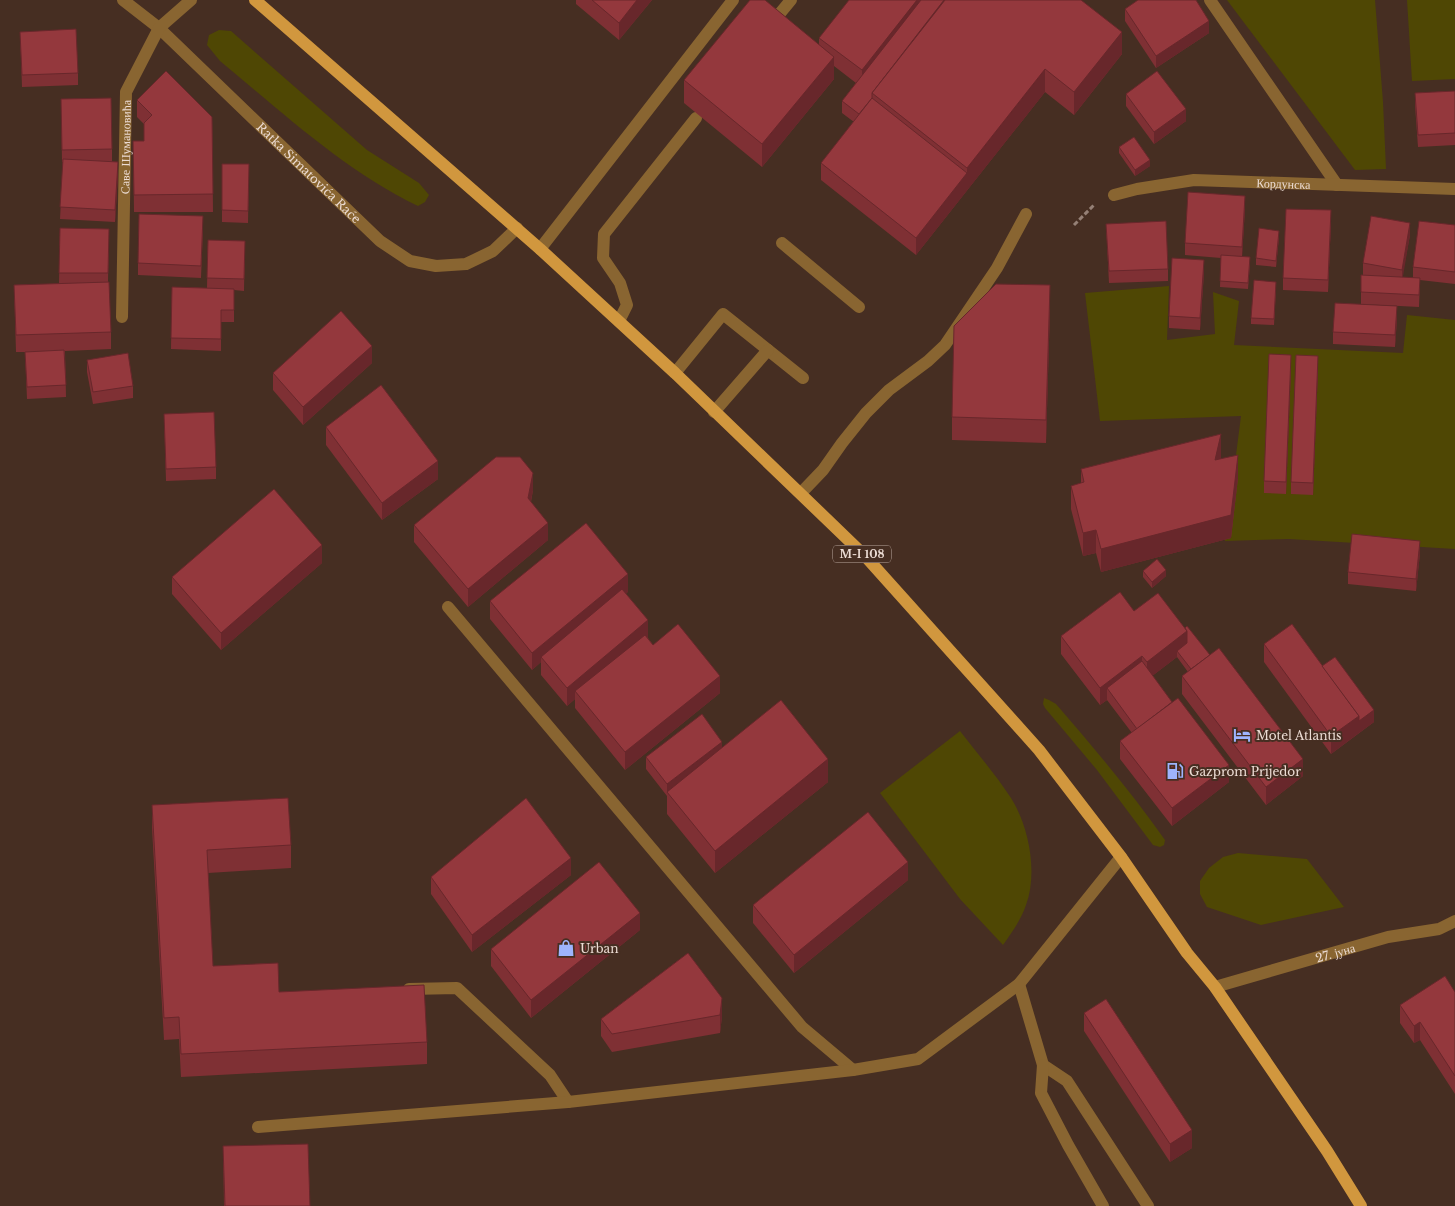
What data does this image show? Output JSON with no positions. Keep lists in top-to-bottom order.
{
  "streets": {
    "main road": ["M-I 108"],
    "street": [
      "Саве Шумановића",
      "Ratka Simatovića Raće",
      "Кордунска",
      "27. јуна"
    ]
  },
  "crossings": [
    ["Саве Шумановића", "Ratka Simatovića Raće"],
    ["Ratka Simatovića Raće", "M-I 108"],
    ["M-I 108", "27. јуна"]
  ],
  "places": {
    "hotel": ["Motel Atlantis"],
    "fuel station": ["Gazprom Prijedor"],
    "shop": ["Urban"]
  }
}
